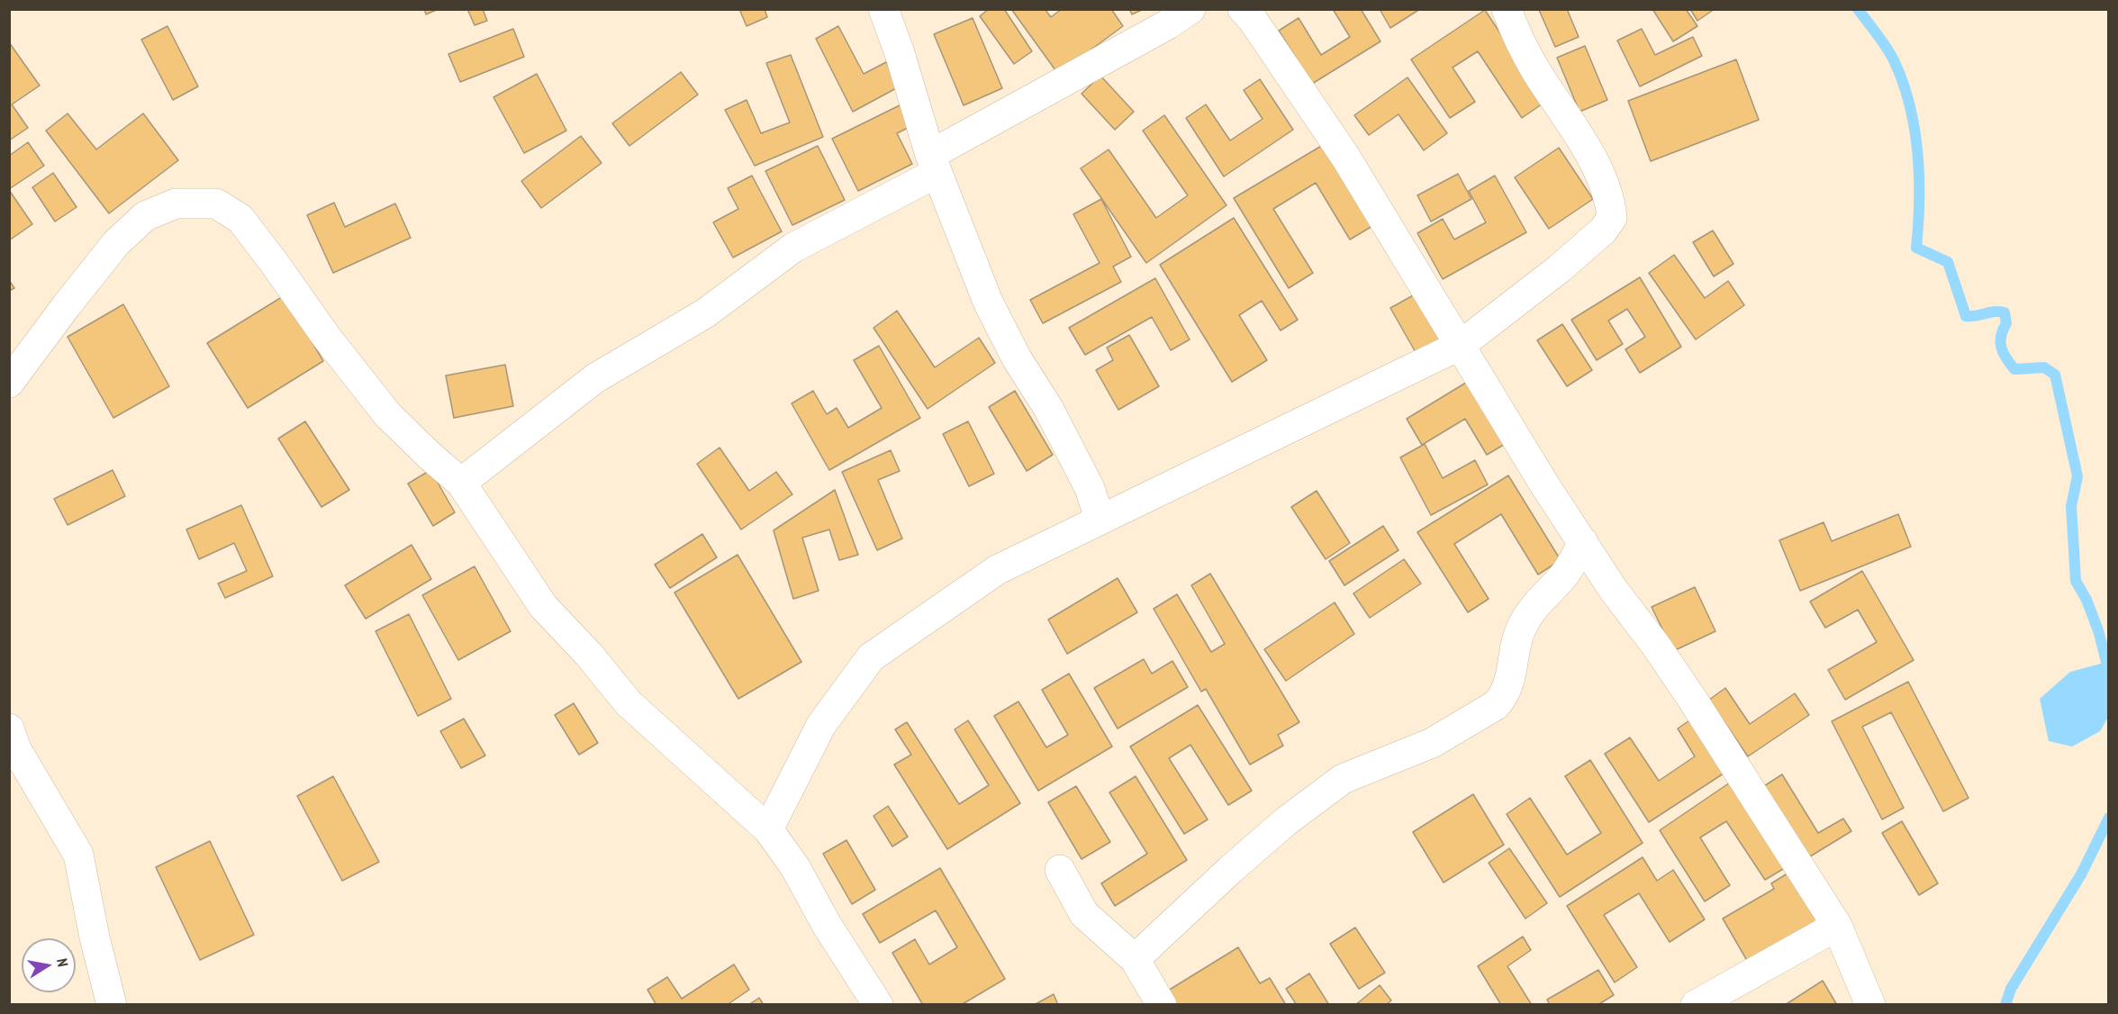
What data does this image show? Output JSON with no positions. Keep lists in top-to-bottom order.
{
  "north": "right"
}
